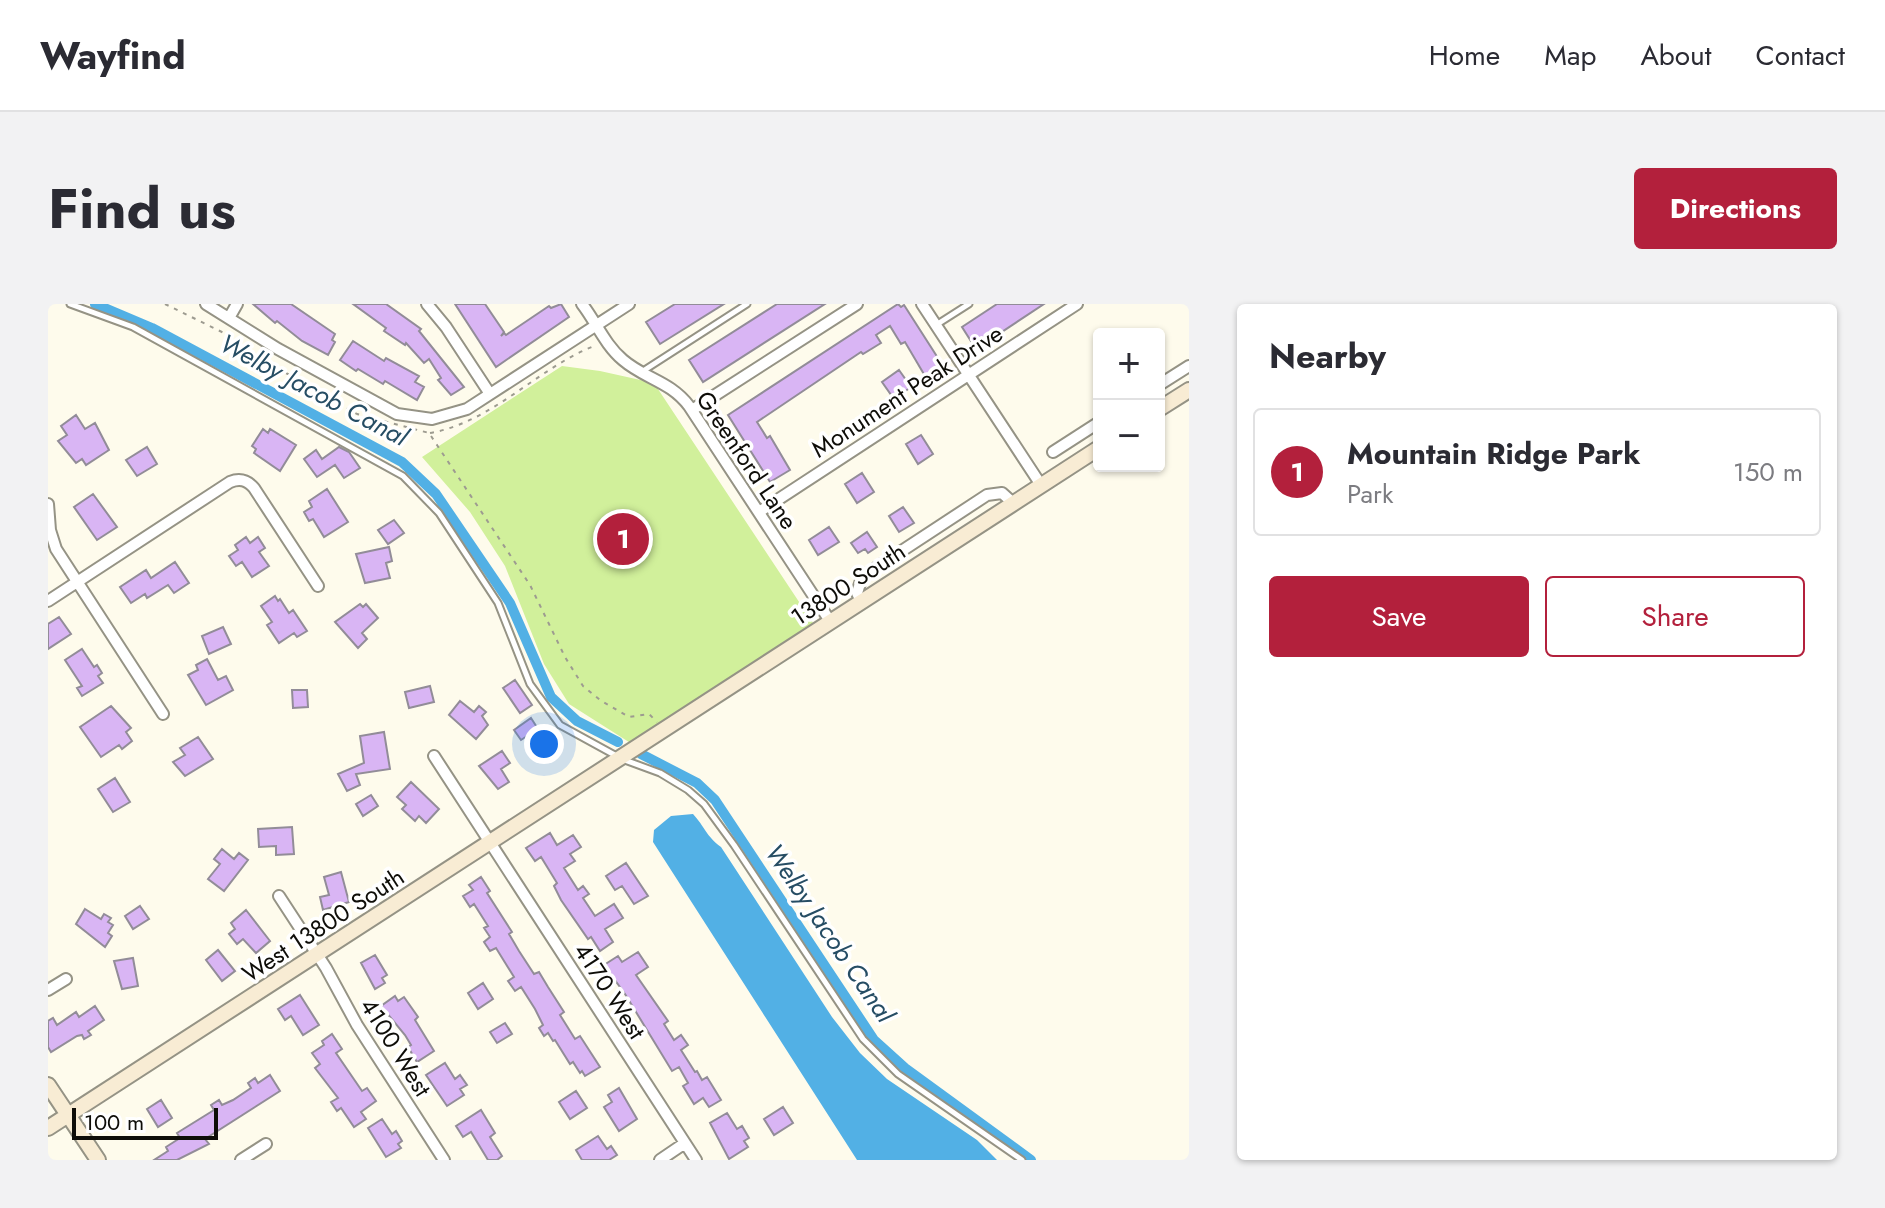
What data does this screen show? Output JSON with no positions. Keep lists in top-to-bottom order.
{
  "streets": {
    "street": [
      "Monument Peak Drive",
      "Greenford Lane",
      "13800 South",
      "West 13800 South",
      "4170 West",
      "4100 West"
    ]
  },
  "crossings": [
    ["Monument Peak Drive", "Greenford Lane"],
    ["Greenford Lane", "13800 South"],
    ["13800 South", "West 13800 South"],
    ["West 13800 South", "4170 West"],
    ["West 13800 South", "4100 West"]
  ],
  "water": ["Welby Jacob Canal"],
  "scale_bar": "100 m",
  "page": {
    "header": "Wayfind",
    "nav": [
      "Home",
      "Map",
      "About",
      "Contact"
    ],
    "title": "Find us",
    "buttons": [
      "Directions",
      ["Save", "Share"]
    ],
    "heading": "Nearby",
    "map_buttons": ["+", "−"],
    "list": [
      {
        "mark": "1",
        "name": "Mountain Ridge Park",
        "note": "Park",
        "value": "150 m"
      }
    ],
    "pins": "1",
    "scale": "100 m"
  }
}
